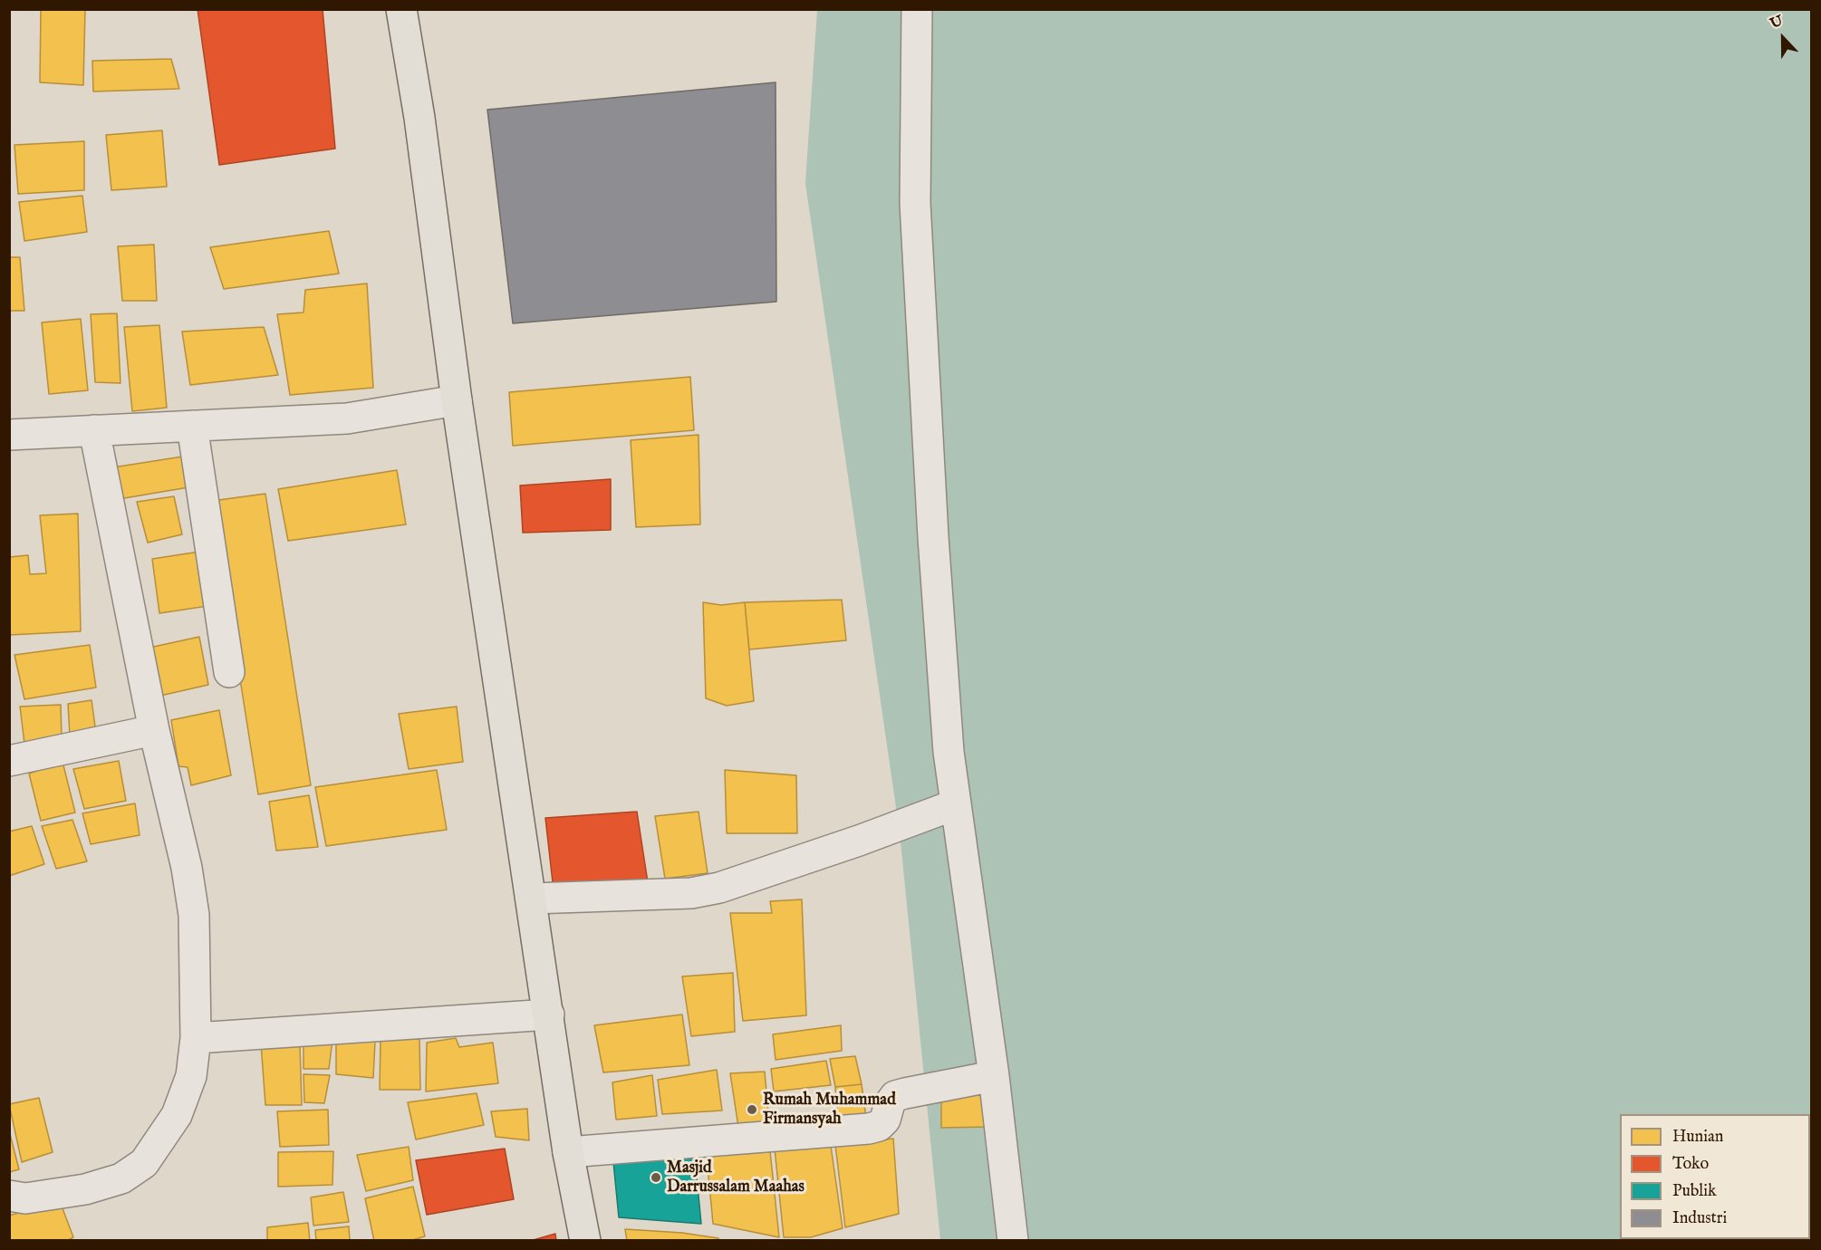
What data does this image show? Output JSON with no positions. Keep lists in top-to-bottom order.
{
  "places": ["Rumah Muhammad Firmansyah", "Masjid Darrussalam Maahas"],
  "legend": [
    "Hunian",
    "Toko",
    "Publik",
    "Industri"
  ],
  "north": "top"
}
